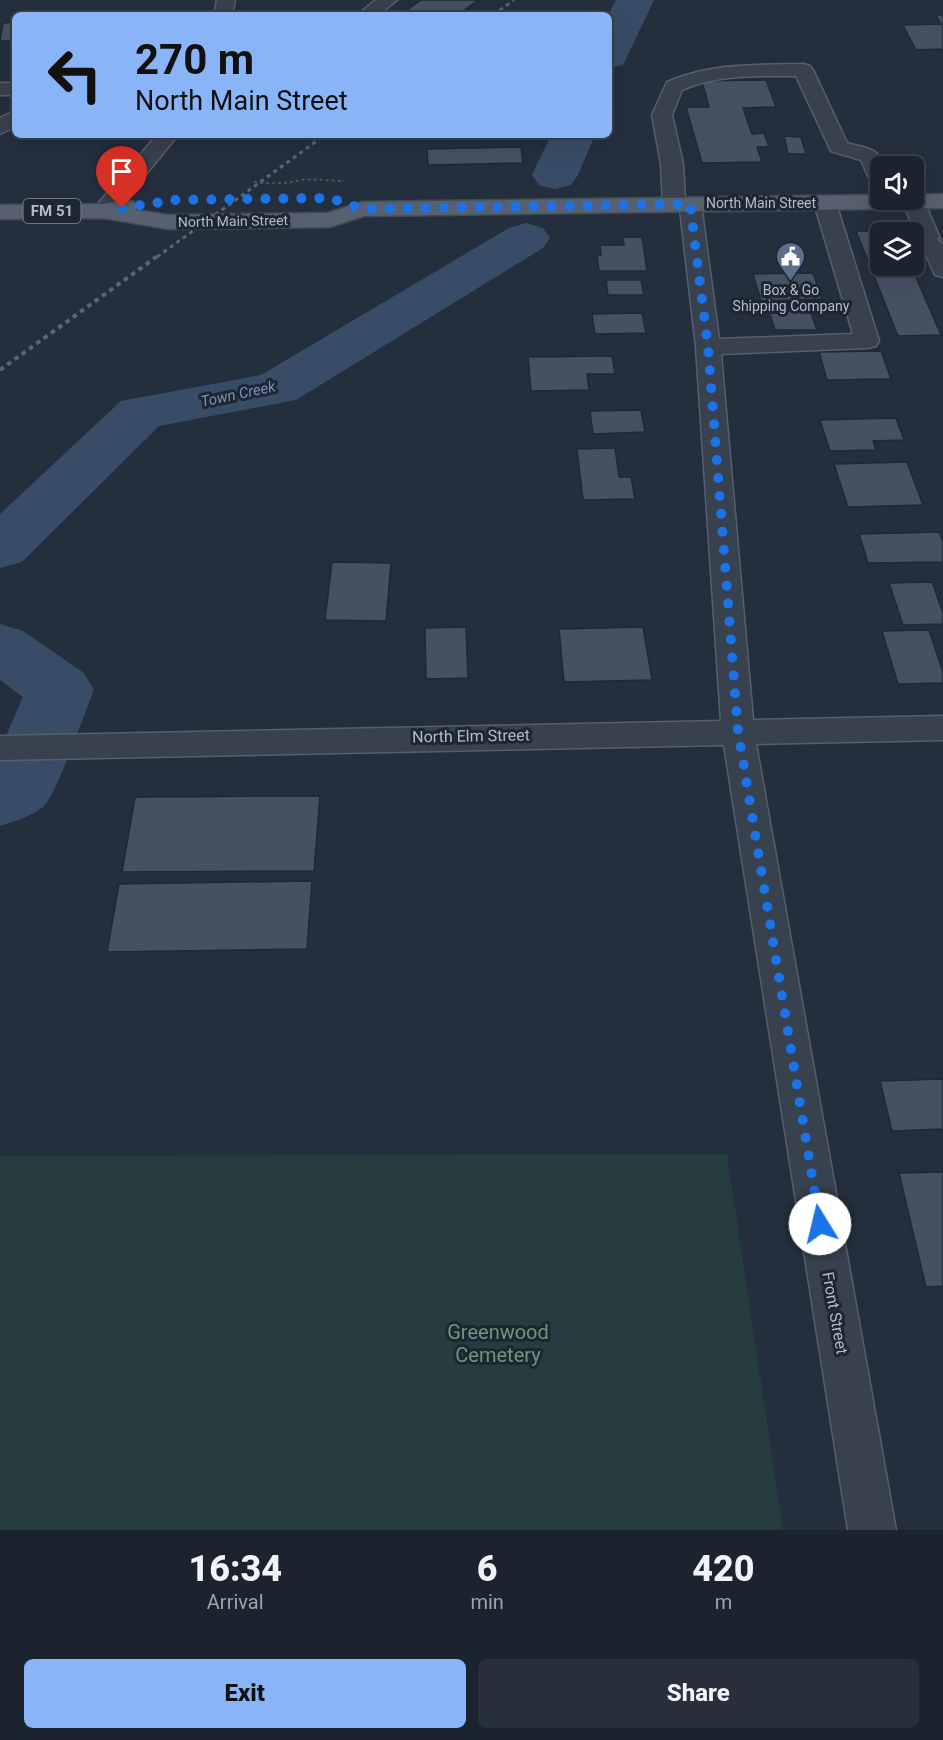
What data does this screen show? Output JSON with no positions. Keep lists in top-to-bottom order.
{
  "streets": {
    "main road": ["North Main Street", "FM 51"],
    "street": ["North Elm Street", "Front Street"]
  },
  "crossings": [
    ["North Main Street", "Front Street"],
    ["North Elm Street", "Front Street"]
  ],
  "water": ["Town Creek"],
  "parks": ["Greenwood Cemetery"],
  "places": {
    "public building": ["Box & Go Shipping Company"]
  },
  "page": {
    "turn": ["270 m", "North Main Street"],
    "eta": [
      "16:34",
      "Arrival",
      "6",
      "min",
      "420",
      "m"
    ],
    "buttons": ["Exit", "Share"]
  }
}
